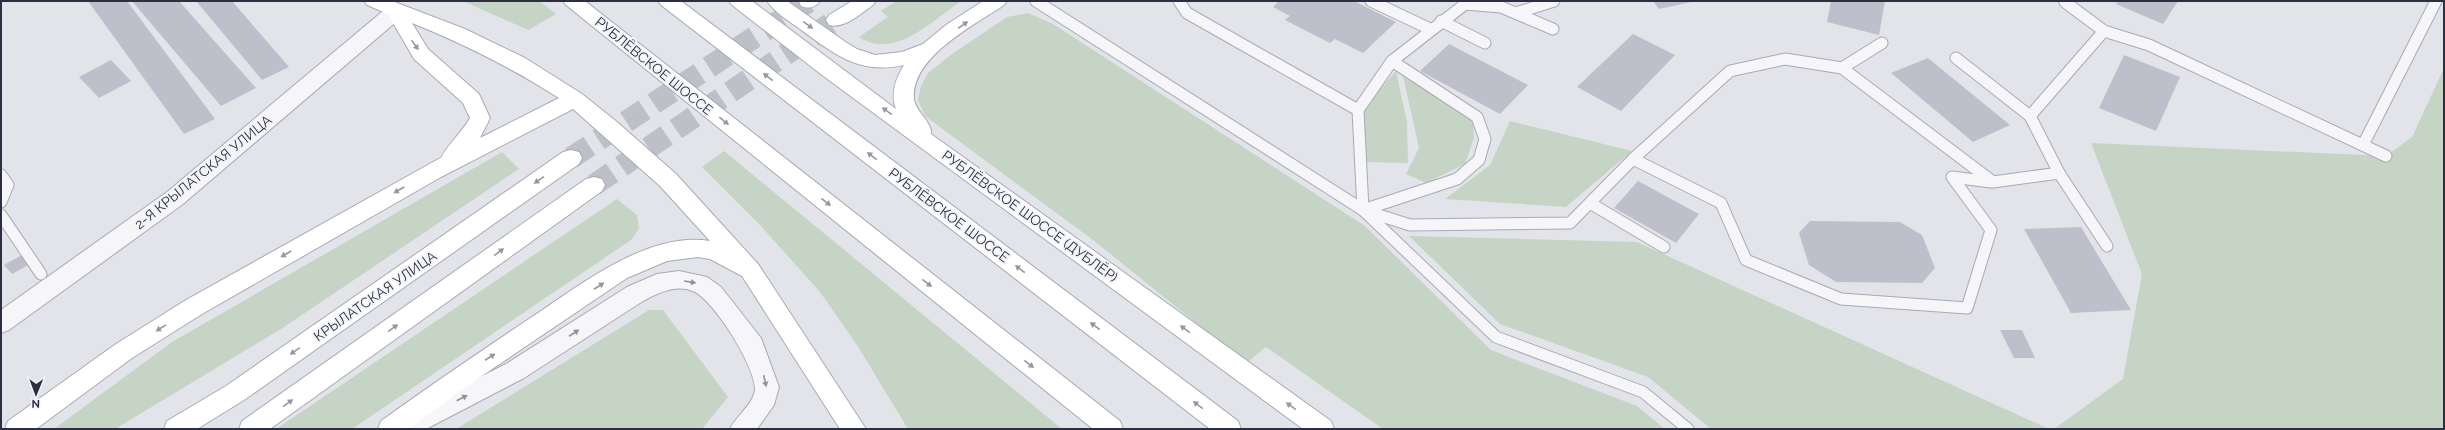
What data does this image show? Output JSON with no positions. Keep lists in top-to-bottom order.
{
  "streets": {
    "main road": ["РУБЛЁВСКОЕ ШОССЕ", "РУБЛЁВСКОЕ ШОССЕ (ДУБЛЁР)", "КРЫЛАТСКАЯ УЛИЦА"],
    "street": ["2-Я КРЫЛАТСКАЯ УЛИЦА"]
  },
  "one_way": ["РУБЛЁВСКОЕ ШОССЕ (ДУБЛЁР)"],
  "north": "bottom"
}
